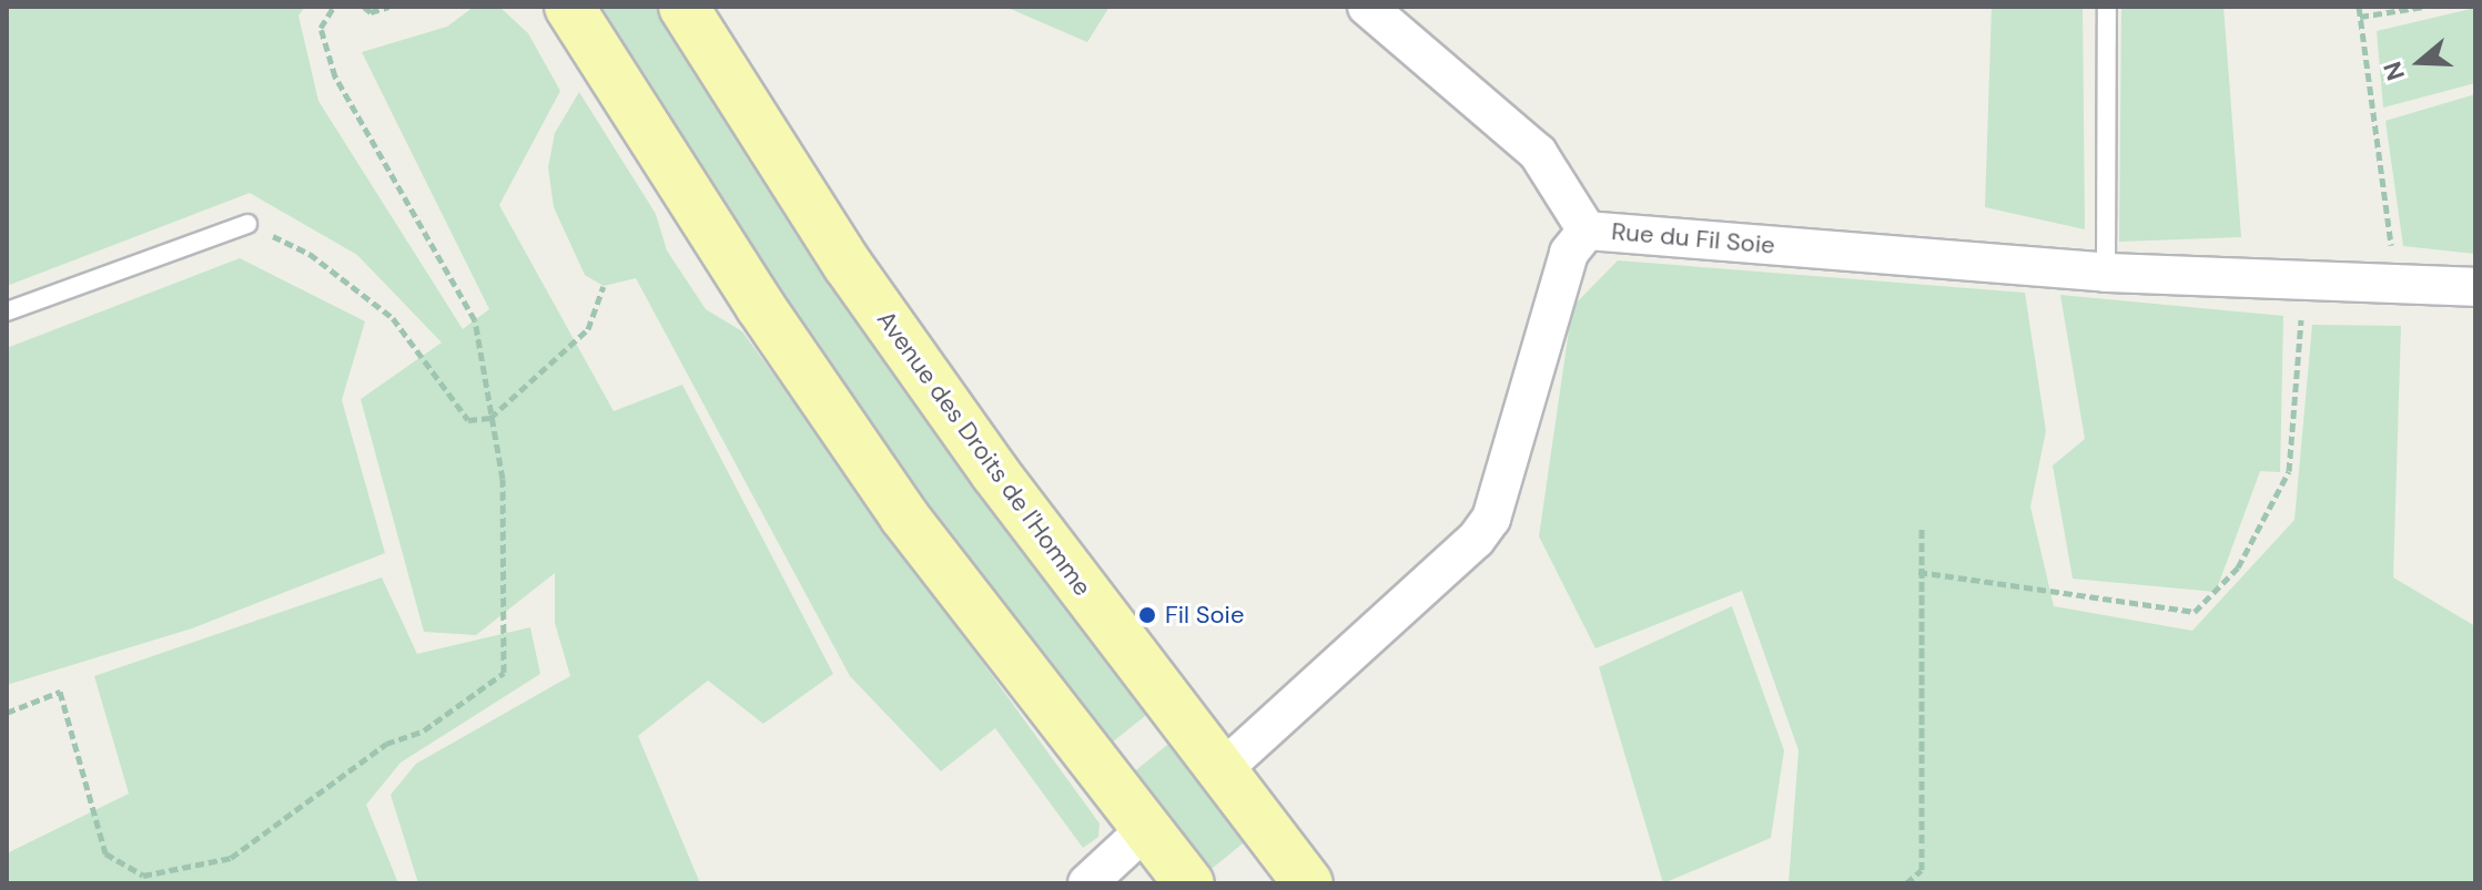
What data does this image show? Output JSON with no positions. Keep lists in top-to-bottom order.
{
  "streets": {
    "main road": ["Avenue des Droits de l'Homme"],
    "street": ["Rue du Fil Soie"]
  },
  "crossings": [
    ["Rue du Fil Soie", "Avenue des Droits de l'Homme"]
  ],
  "places": ["Fil Soie"],
  "north": "left"
}
